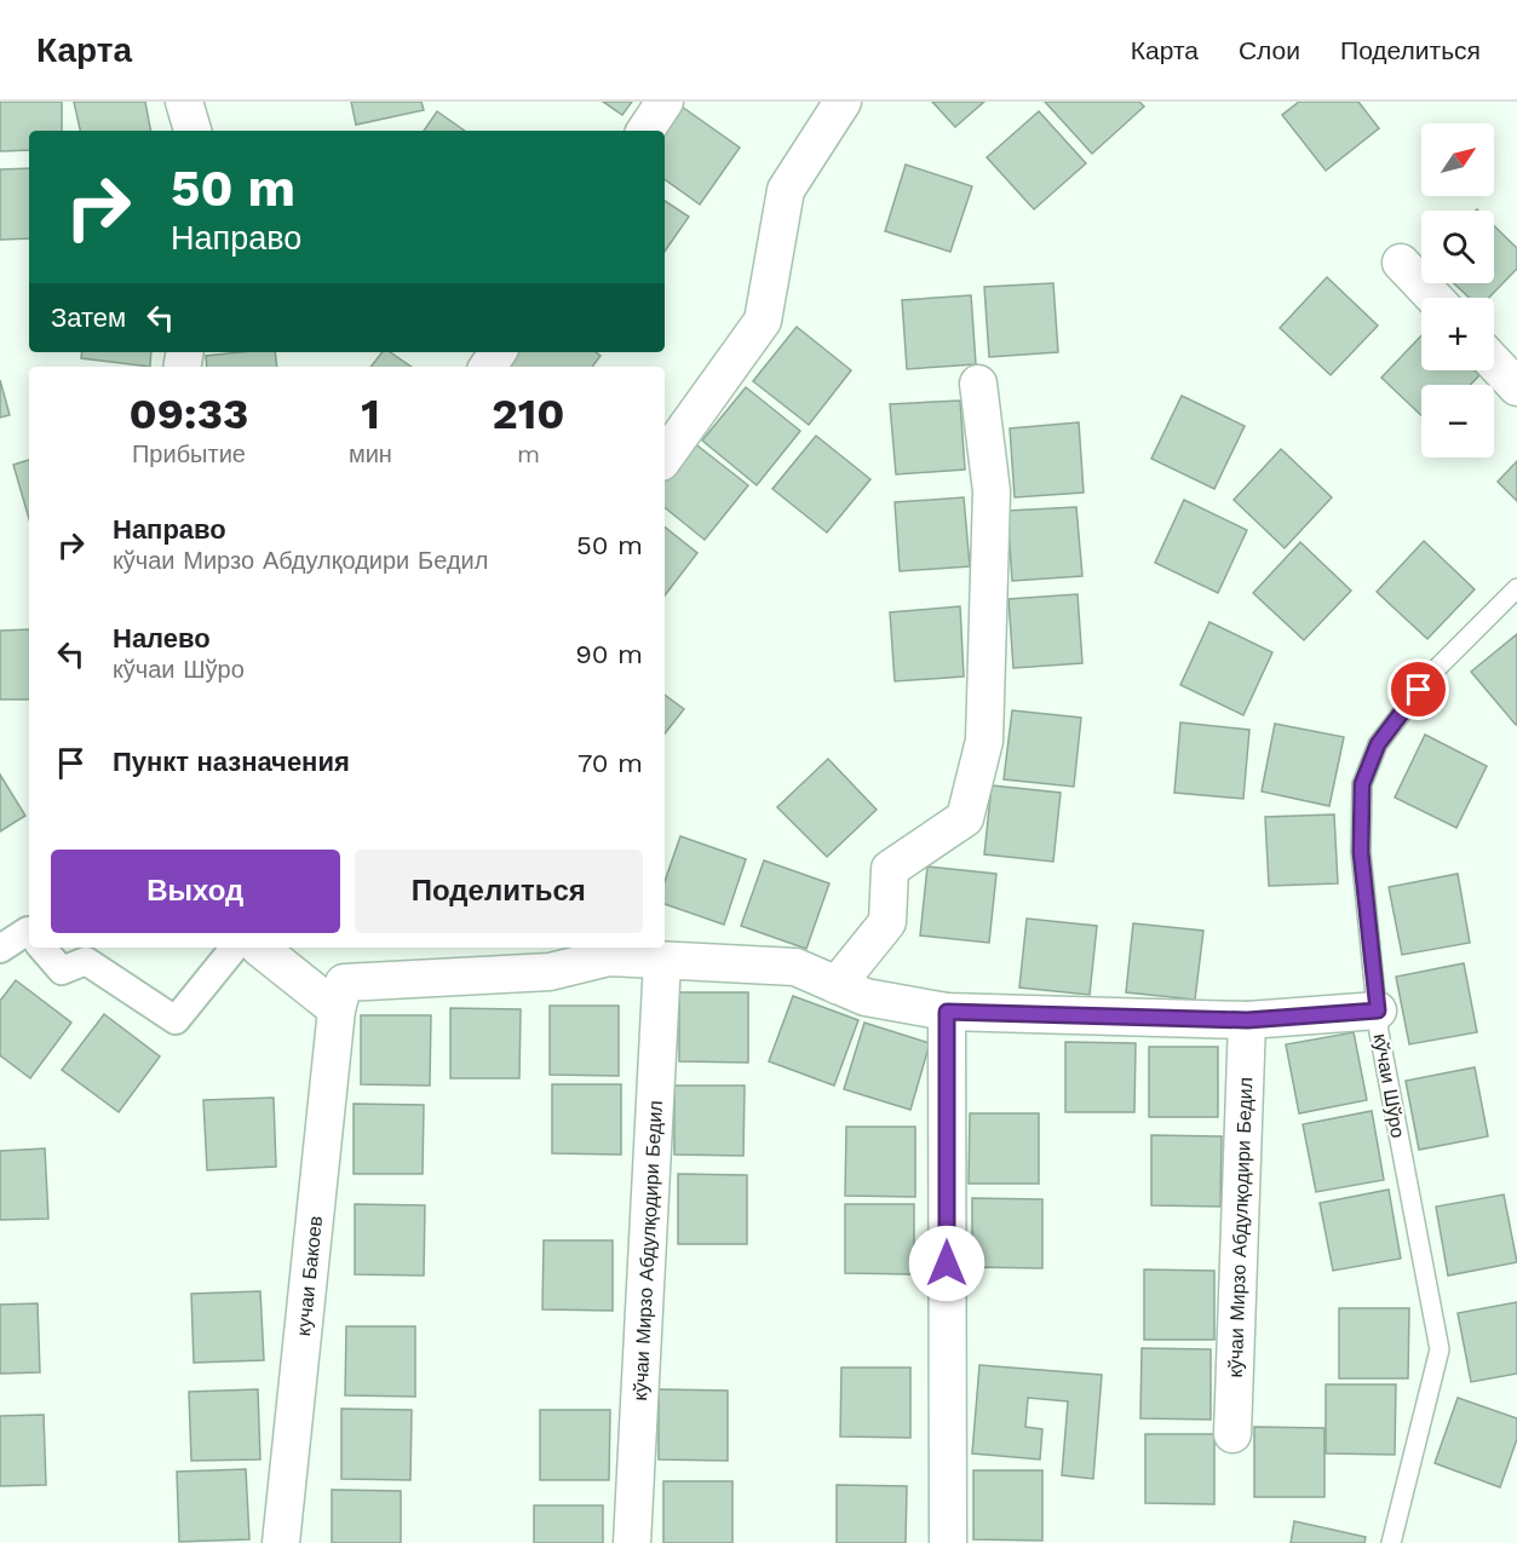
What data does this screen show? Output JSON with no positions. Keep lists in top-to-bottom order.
{
  "streets": {
    "street": ["кўчаи Мирзо Абдулқодири Бедил", "кучаи Бакоев"],
    "lane": ["кўчаи Шўро"]
  },
  "north": "top right",
  "page": {
    "header": "Карта",
    "nav": ["Карта", "Слои", "Поделиться"],
    "map_buttons": ["+", "−"],
    "turn": ["50 m", "Направо"],
    "then": "Затем",
    "eta": [
      "09:33",
      "Прибытие",
      "1",
      "мин",
      "210",
      "m"
    ],
    "list": [
      {
        "name": "Направо",
        "note": "кўчаи Мирзо Абдулқодири Бедил",
        "value": "50 m"
      },
      {
        "name": "Налево",
        "note": "кўчаи Шўро",
        "value": "90 m"
      },
      {
        "name": "Пункт назначения",
        "value": "70 m"
      }
    ],
    "buttons": ["Выход", "Поделиться"]
  }
}
